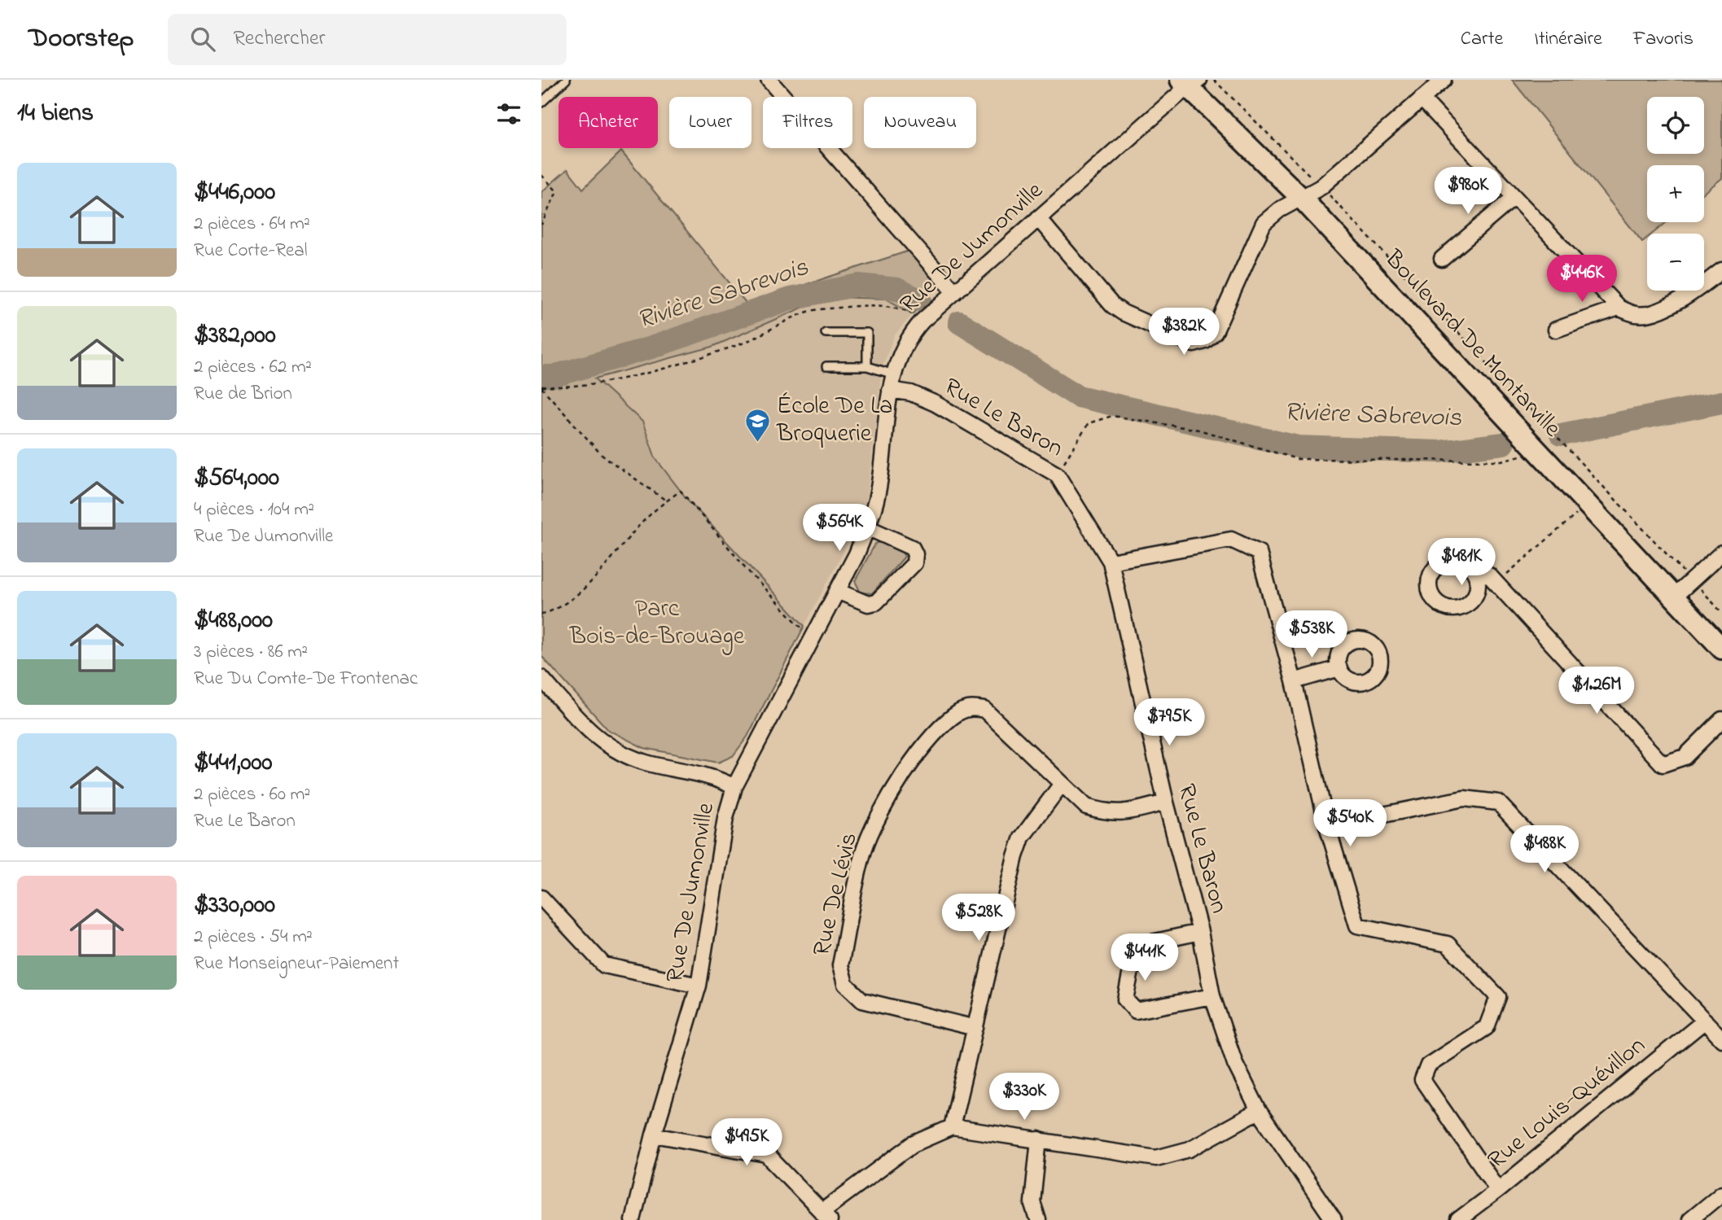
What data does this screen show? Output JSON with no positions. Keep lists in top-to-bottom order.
{
  "streets": {
    "street": [
      "Rue De Jumonville",
      "Boulevard De Montarville",
      "Rue Le Baron",
      "Rue De Lévis",
      "Rue Louis-Quévillon"
    ]
  },
  "crossings": [
    ["Rue De Jumonville", "Boulevard De Montarville"],
    ["Rue De Jumonville", "Rue Le Baron"],
    ["Rue Le Baron", "Rue De Lévis"]
  ],
  "water": ["Rivière Sabrevois"],
  "parks": ["Parc Bois-de-Brouage"],
  "places": {
    "school or university": ["École De La Broquerie"]
  },
  "page": {
    "header": "Doorstep",
    "search": "Rechercher",
    "nav": ["Carte", "Itinéraire", "Favoris"],
    "heading": "14 biens",
    "map_buttons": ["+", "−"],
    "chip": [
      "Acheter",
      "Louer",
      "Filtres",
      "Nouveau"
    ],
    "list": [
      {
        "name": "$446,000",
        "note": "2 pièces · 64 m² · Rue Corte-Real"
      },
      {
        "name": "$382,000",
        "note": "2 pièces · 62 m² · Rue de Brion"
      },
      {
        "name": "$564,000",
        "note": "4 pièces · 104 m² · Rue De Jumonville"
      },
      {
        "name": "$488,000",
        "note": "3 pièces · 86 m² · Rue Du Comte-De Frontenac"
      },
      {
        "name": "$441,000",
        "note": "2 pièces · 60 m² · Rue Le Baron"
      },
      {
        "name": "$330,000",
        "note": "2 pièces · 54 m² · Rue Monseigneur-Paiement"
      }
    ],
    "price": [
      "$980K",
      "$446K",
      "$382K",
      "$564K",
      "$481K",
      "$538K",
      "$1.26M",
      "$795K",
      "$540K",
      "$488K",
      "$528K",
      "$441K",
      "$330K",
      "$495K"
    ]
  }
}
